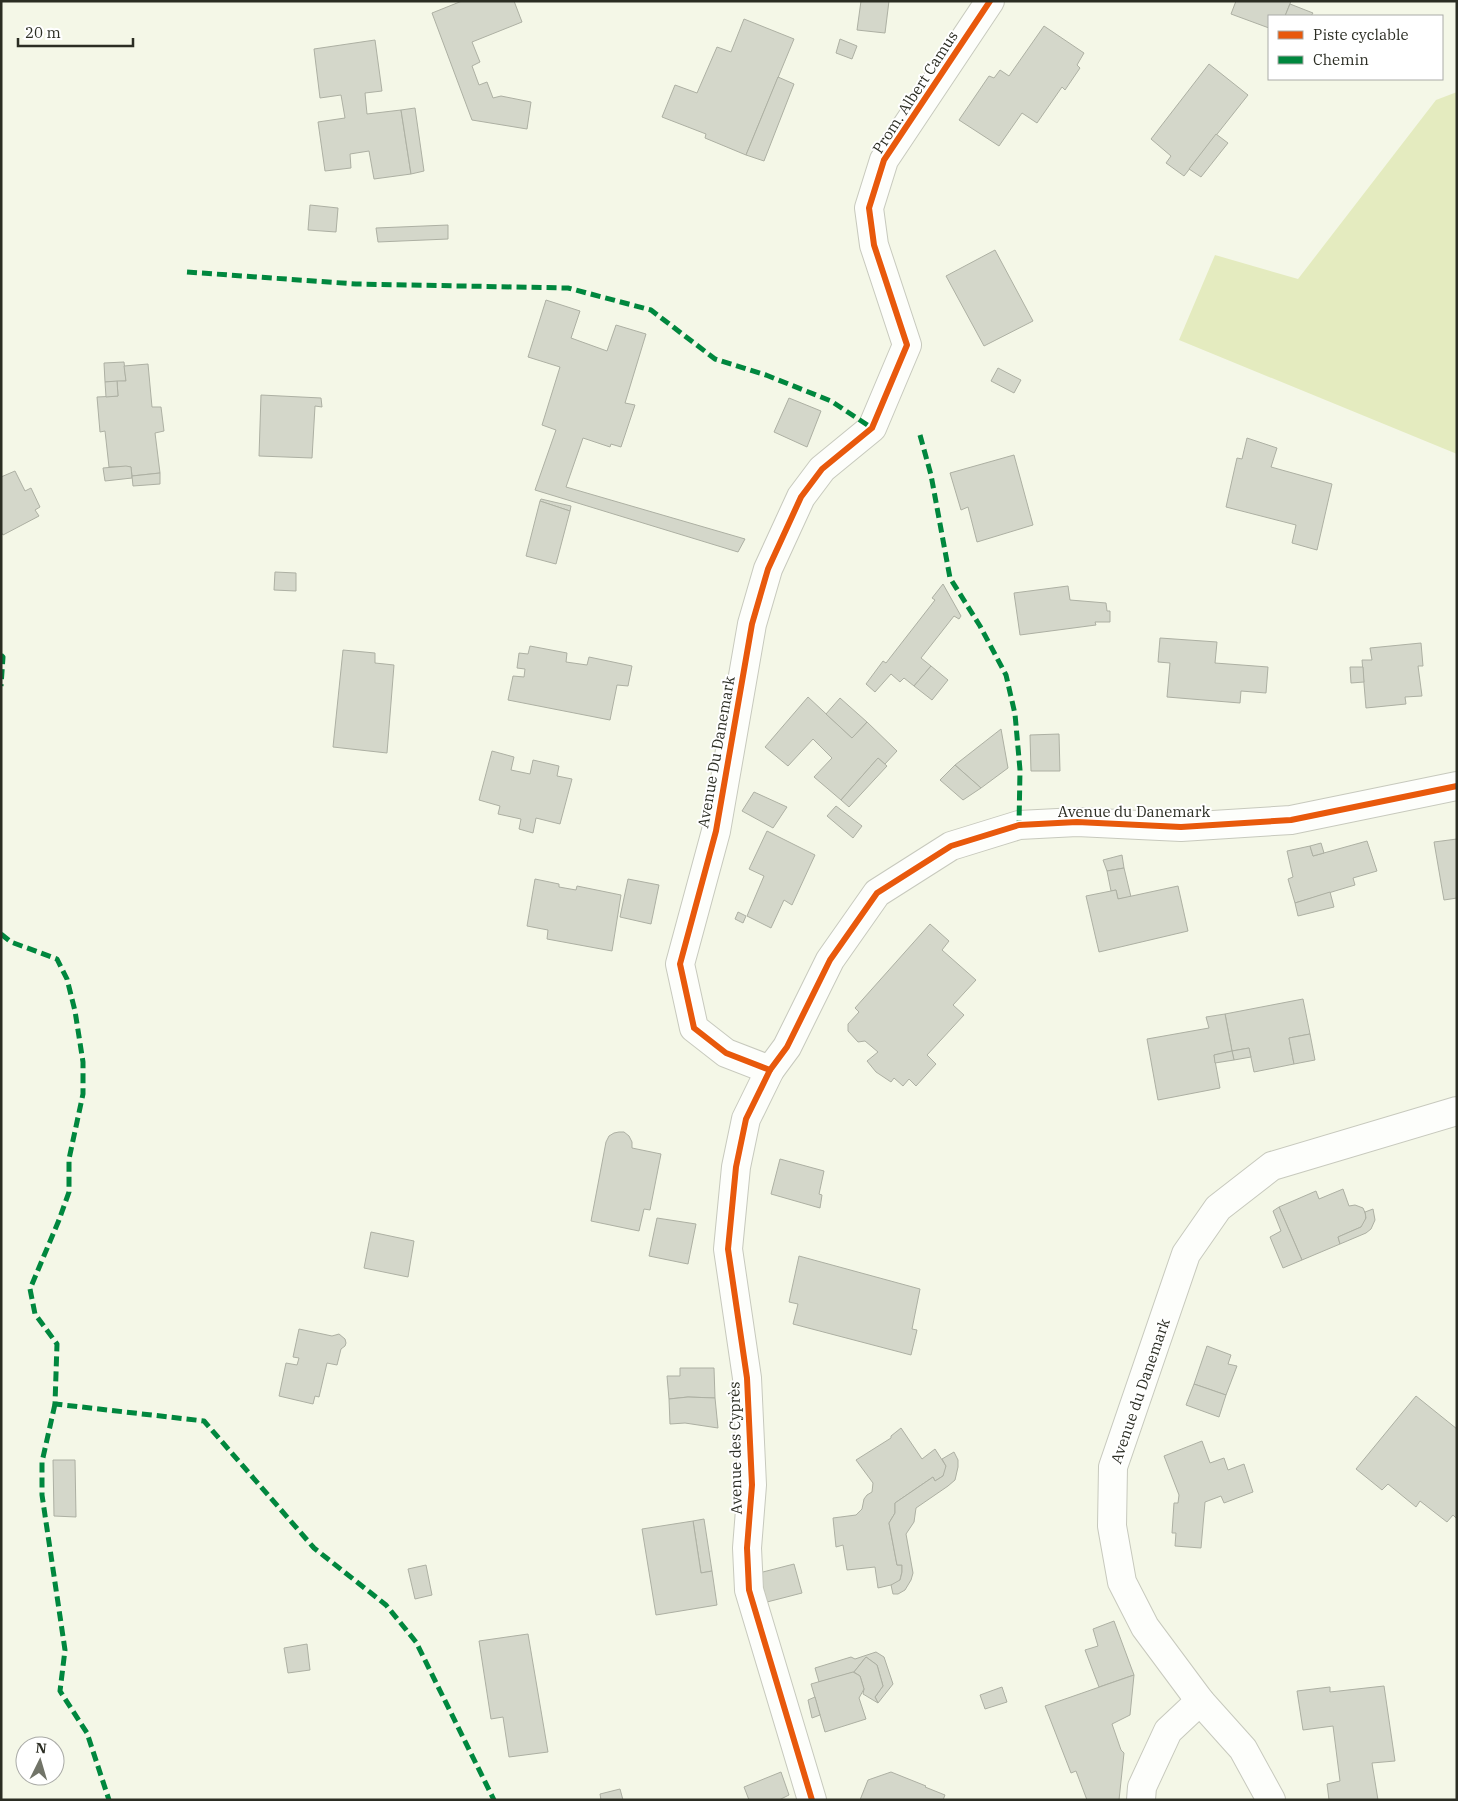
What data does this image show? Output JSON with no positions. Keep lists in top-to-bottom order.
{
  "streets": {
    "street": [
      "Prom. Albert Camus",
      "Avenue Du Danemark",
      "Avenue du Danemark",
      "Avenue des Cyprès"
    ]
  },
  "crossings": [
    ["Prom. Albert Camus", "Avenue Du Danemark"],
    ["Avenue Du Danemark", "Avenue du Danemark"],
    ["Avenue du Danemark", "Avenue des Cyprès"]
  ],
  "legend": ["Piste cyclable", "Chemin"],
  "scale_bar": "20 m",
  "north": "top"
}
